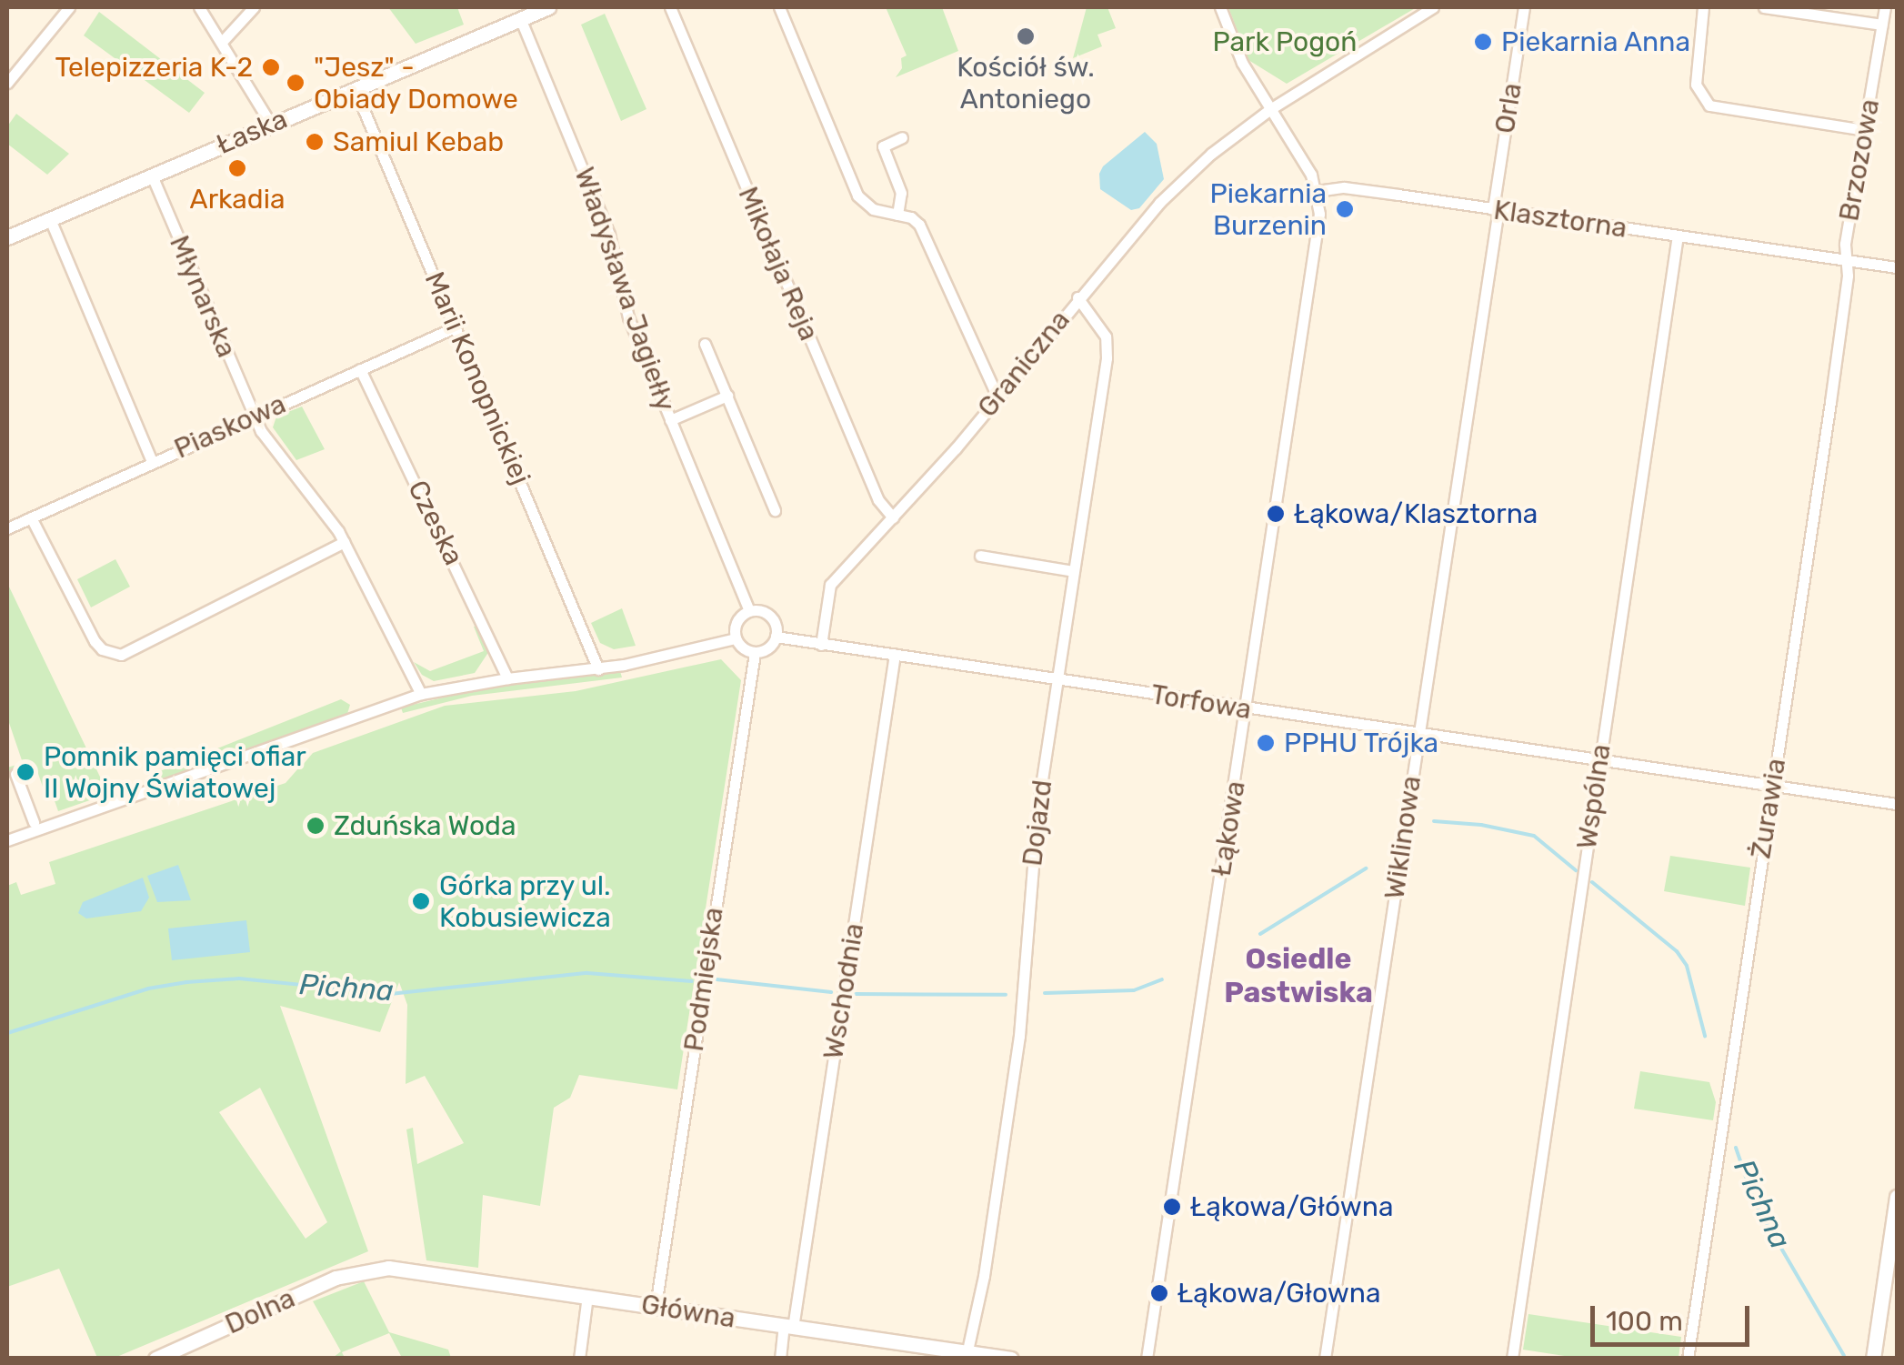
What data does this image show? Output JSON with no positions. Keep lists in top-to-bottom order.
{
  "streets": {
    "street": [
      "Orla",
      "Łaska",
      "Brzozowa",
      "Klasztorna",
      "Mikołaja Reja",
      "Władysława Jagiełły",
      "Młynarska",
      "Graniczna",
      "Marii Konopnickiej",
      "Piaskowa",
      "Czeska",
      "Torfowa",
      "Wspólna",
      "Żurawia",
      "Dojazd",
      "Łąkowa",
      "Wiklinowa",
      "Podmiejska",
      "Wschodnia",
      "Dolna",
      "Główna"
    ]
  },
  "crossings": [
    ["Orla", "Klasztorna"],
    ["Orla", "Wiklinowa"],
    ["Łaska", "Władysława Jagiełły"],
    ["Łaska", "Młynarska"],
    ["Łaska", "Marii Konopnickiej"],
    ["Brzozowa", "Klasztorna"],
    ["Brzozowa", "Żurawia"],
    ["Klasztorna", "Wspólna"],
    ["Klasztorna", "Żurawia"],
    ["Klasztorna", "Łąkowa"],
    ["Klasztorna", "Wiklinowa"],
    ["Mikołaja Reja", "Graniczna"],
    ["Władysława Jagiełły", "Torfowa"],
    ["Władysława Jagiełły", "Podmiejska"],
    ["Młynarska", "Piaskowa"],
    ["Graniczna", "Torfowa"],
    ["Graniczna", "Dojazd"],
    ["Marii Konopnickiej", "Piaskowa"],
    ["Piaskowa", "Czeska"],
    ["Torfowa", "Wspólna"],
    ["Torfowa", "Żurawia"],
    ["Torfowa", "Dojazd"],
    ["Torfowa", "Łąkowa"],
    ["Torfowa", "Wiklinowa"],
    ["Torfowa", "Podmiejska"],
    ["Torfowa", "Wschodnia"],
    ["Dojazd", "Główna"],
    ["Podmiejska", "Główna"],
    ["Wschodnia", "Główna"],
    ["Dolna", "Główna"]
  ],
  "districts": ["Osiedle Pastwiska"],
  "water": ["Pichna"],
  "parks": ["Park Pogoń"],
  "places": [
    "Kościół św. Antoniego",
    "Piekarnia Anna",
    "Telepizzeria K-2",
    "\"Jesz\" - Obiady Domowe",
    "Samiul Kebab",
    "Arkadia",
    "Piekarnia Burzenin",
    "Łąkowa/Klasztorna",
    "PPHU Trójka",
    "Pomnik pamięci ofiar II Wojny Światowej",
    "Zduńska Woda",
    "Górka przy ul. Kobusiewicza",
    "Łąkowa/Główna",
    "Łąkowa/Głowna"
  ],
  "scale_bar": "100 m"
}
